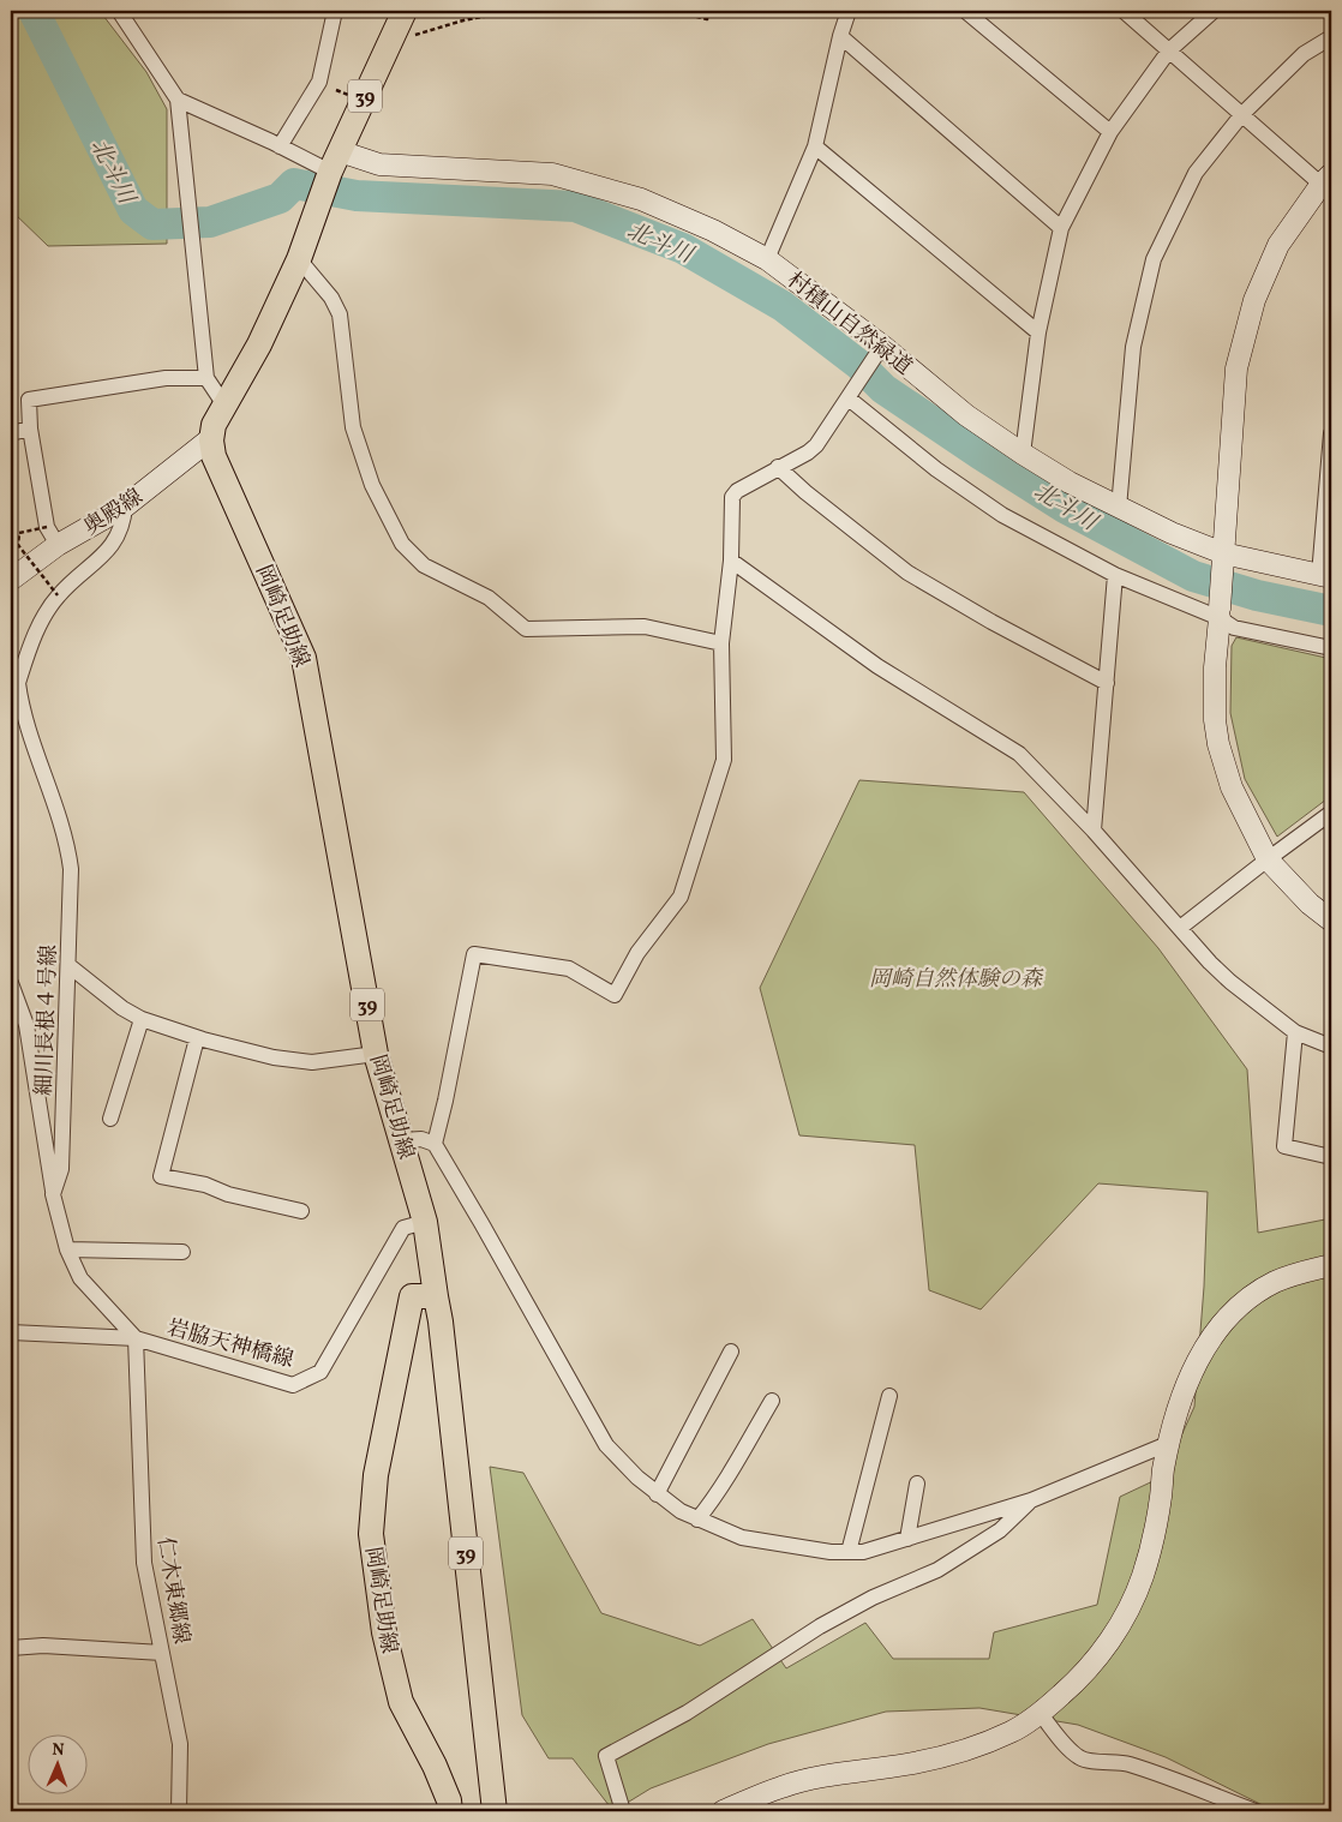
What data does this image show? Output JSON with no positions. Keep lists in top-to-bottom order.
{
  "streets": {
    "main road": ["39", "岡崎足助線"],
    "street": [
      "村積山自然緑道",
      "奥殿線",
      "細川長根４号線",
      "岩脇天神橋線",
      "仁木東郷線"
    ]
  },
  "crossings": [
    ["39", "村積山自然緑道"],
    ["39", "奥殿線"],
    ["39", "岡崎足助線"],
    ["奥殿線", "岡崎足助線"],
    ["岡崎足助線", "岩脇天神橋線"],
    ["岩脇天神橋線", "仁木東郷線"]
  ],
  "water": ["北斗川"],
  "parks": ["岡崎自然体験の森"],
  "north": "top"
}
